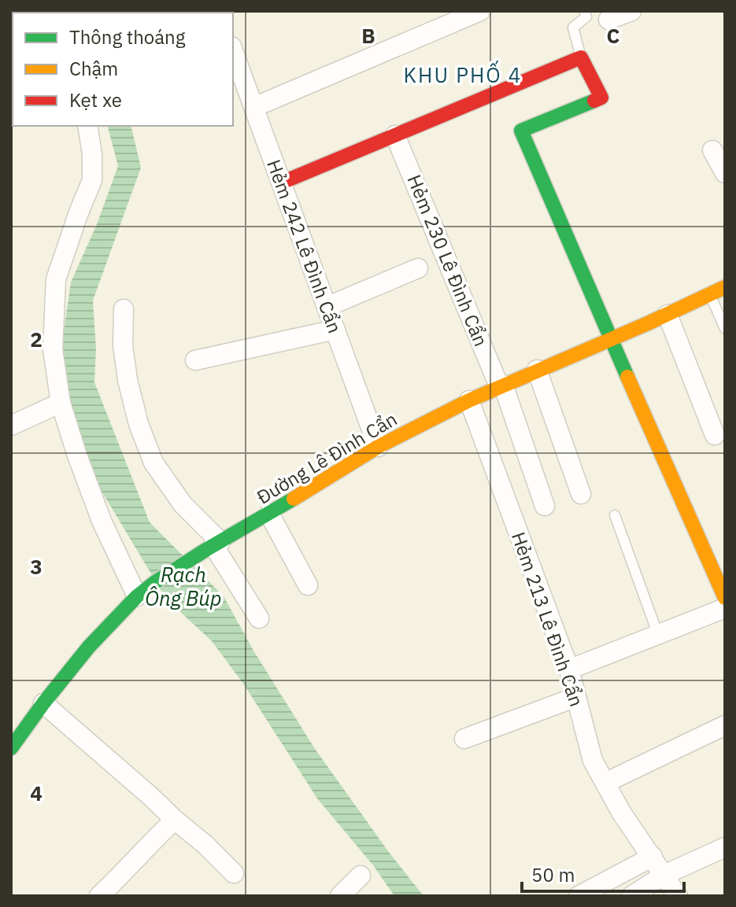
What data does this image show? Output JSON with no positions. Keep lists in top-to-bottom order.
{
  "streets": {
    "street": [
      "Hẻm 242 Lê Đình Cẩn",
      "Hẻm 230 Lê Đình Cẩn",
      "Đường Lê Đình Cẩn",
      "Hẻm 213 Lê Đình Cẩn"
    ]
  },
  "crossings": [
    ["Hẻm 242 Lê Đình Cẩn", "Đường Lê Đình Cẩn"],
    ["Hẻm 230 Lê Đình Cẩn", "Đường Lê Đình Cẩn"],
    ["Đường Lê Đình Cẩn", "Hẻm 213 Lê Đình Cẩn"]
  ],
  "districts": ["KHU PHỐ 4"],
  "water": ["Rạch Ông Búp"],
  "legend": ["Thông thoáng", "Chậm", "Kẹt xe"],
  "scale_bar": "50 m",
  "grid": {
    "columns": ["B", "C"],
    "rows": ["2", "3", "4"]
  }
}
